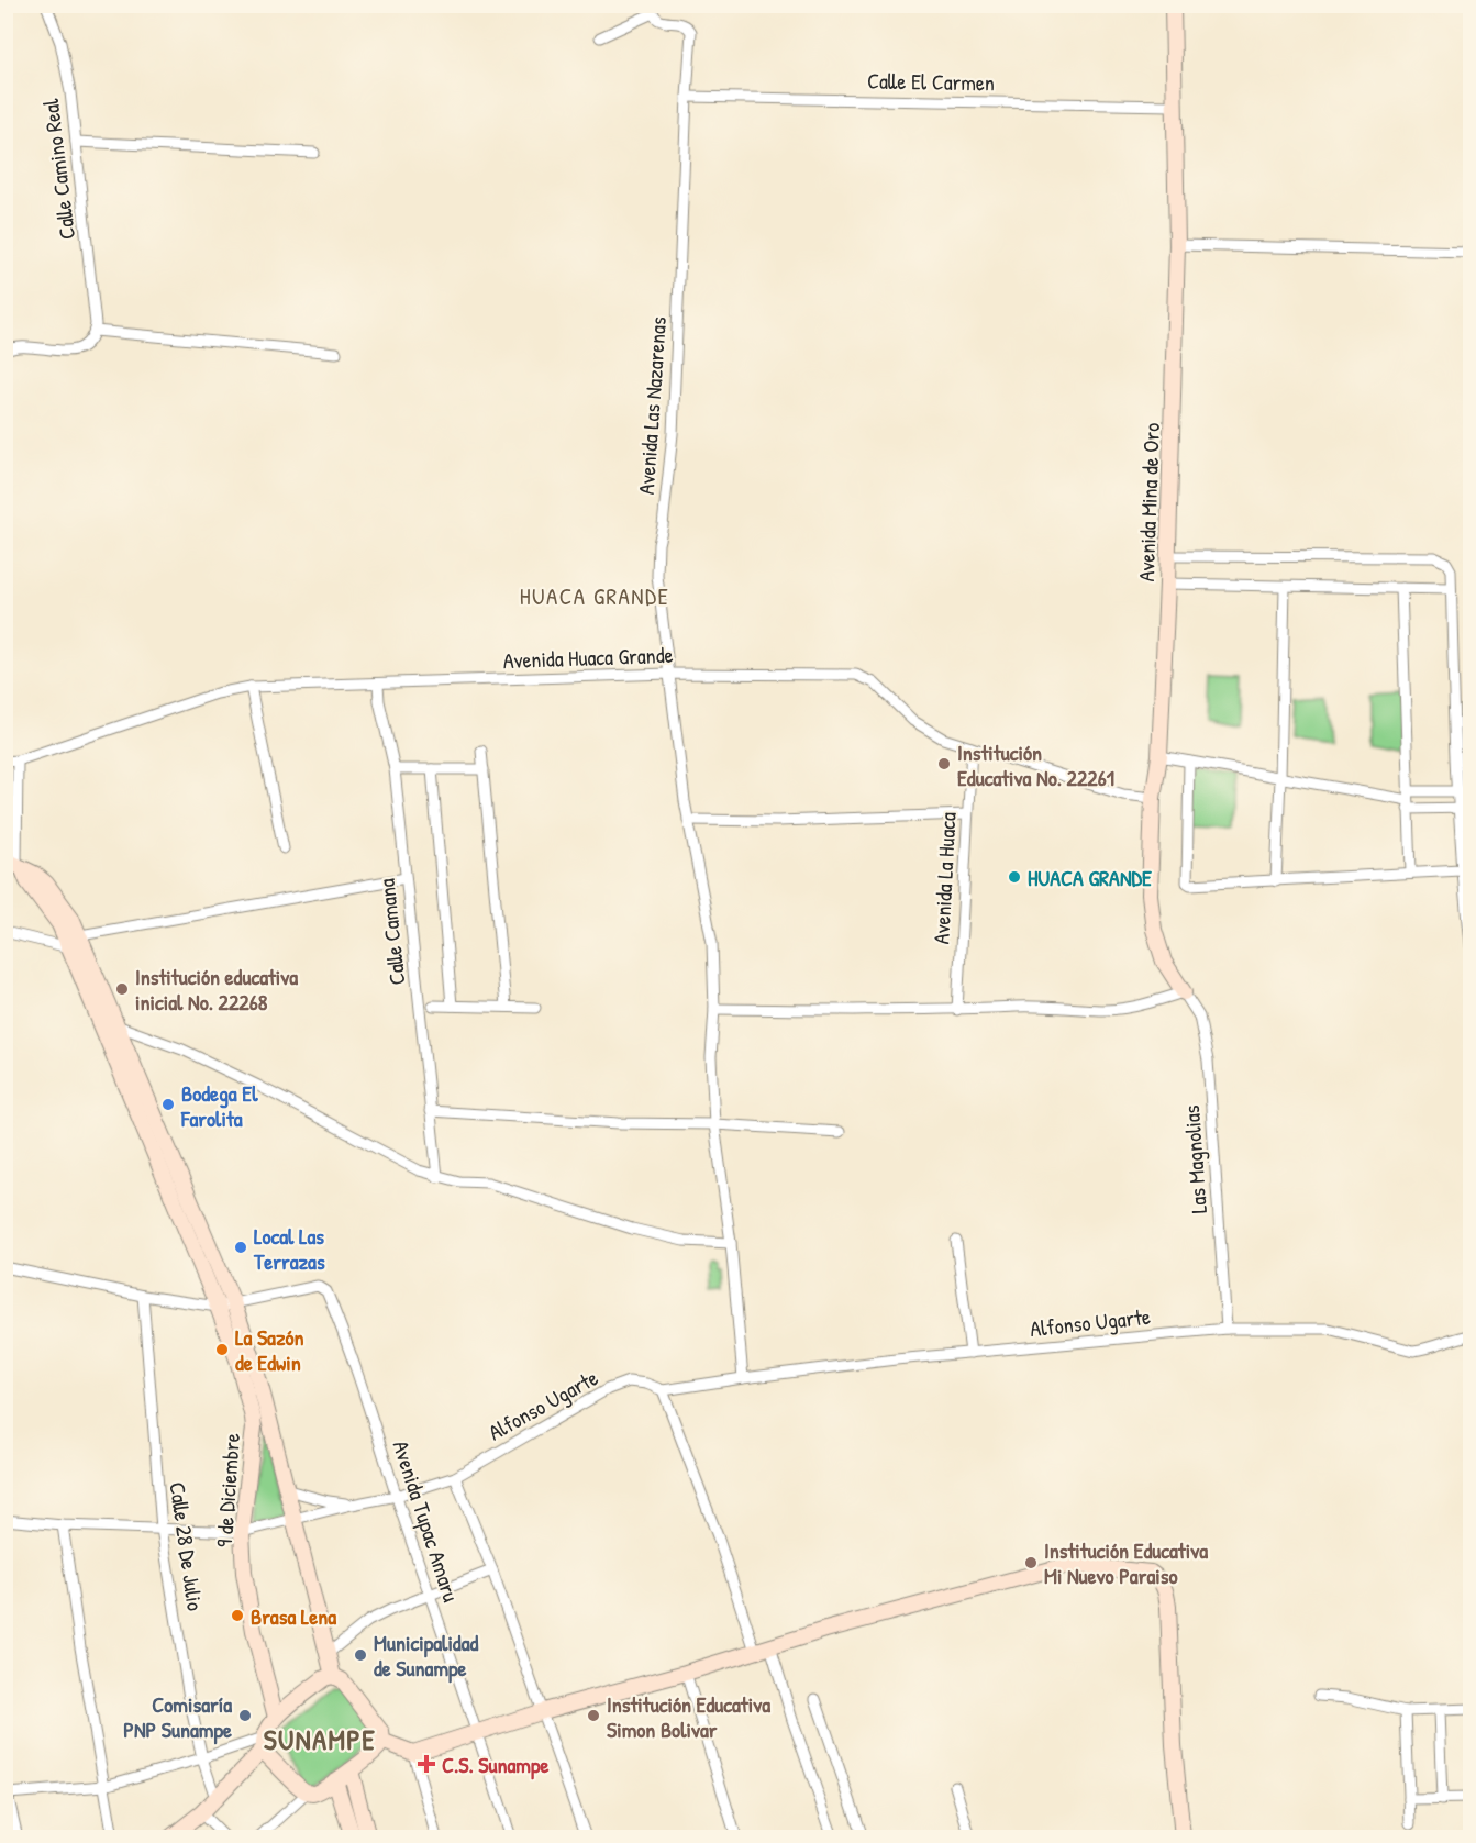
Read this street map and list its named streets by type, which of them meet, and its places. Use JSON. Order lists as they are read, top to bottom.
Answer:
{
  "streets": {
    "street": [
      "Calle El Carmen",
      "Calle Camino Real",
      "Avenida Las Nazarenas",
      "Avenida Mina de Oro",
      "Avenida Huaca Grande",
      "Avenida La Huaca",
      "Calle Camana",
      "Las Magnolias",
      "Alfonso Ugarte",
      "9 de Diciembre",
      "Avenida Tupac Amaru",
      "Calle 28 De Julio"
    ]
  },
  "crossings": [
    ["Calle El Carmen", "Avenida Las Nazarenas"],
    ["Calle El Carmen", "Avenida Mina de Oro"],
    ["Avenida Las Nazarenas", "Avenida Huaca Grande"],
    ["Avenida Las Nazarenas", "Alfonso Ugarte"],
    ["Avenida Mina de Oro", "Avenida Huaca Grande"],
    ["Avenida Mina de Oro", "Las Magnolias"],
    ["Avenida Huaca Grande", "Avenida La Huaca"],
    ["Avenida Huaca Grande", "Calle Camana"],
    ["Las Magnolias", "Alfonso Ugarte"],
    ["Alfonso Ugarte", "9 de Diciembre"],
    ["Alfonso Ugarte", "Avenida Tupac Amaru"],
    ["Alfonso Ugarte", "Calle 28 De Julio"],
    ["9 de Diciembre", "Avenida Tupac Amaru"]
  ],
  "districts": ["HUACA GRANDE", "SUNAMPE"],
  "places": {
    "other": [
      "Institución Educativa No. 22261",
      "HUACA GRANDE",
      "Institución educativa inicial No. 22268",
      "Bodega El Farolita",
      "Local Las Terrazas",
      "La Sazón de Edwin",
      "Institución Educativa Mi Nuevo Paraiso",
      "Brasa Lena",
      "Municipalidad de Sunampe",
      "Comisaría PNP Sunampe",
      "Institución Educativa Simon Bolivar"
    ],
    "health": ["C.S. Sunampe"]
  }
}
